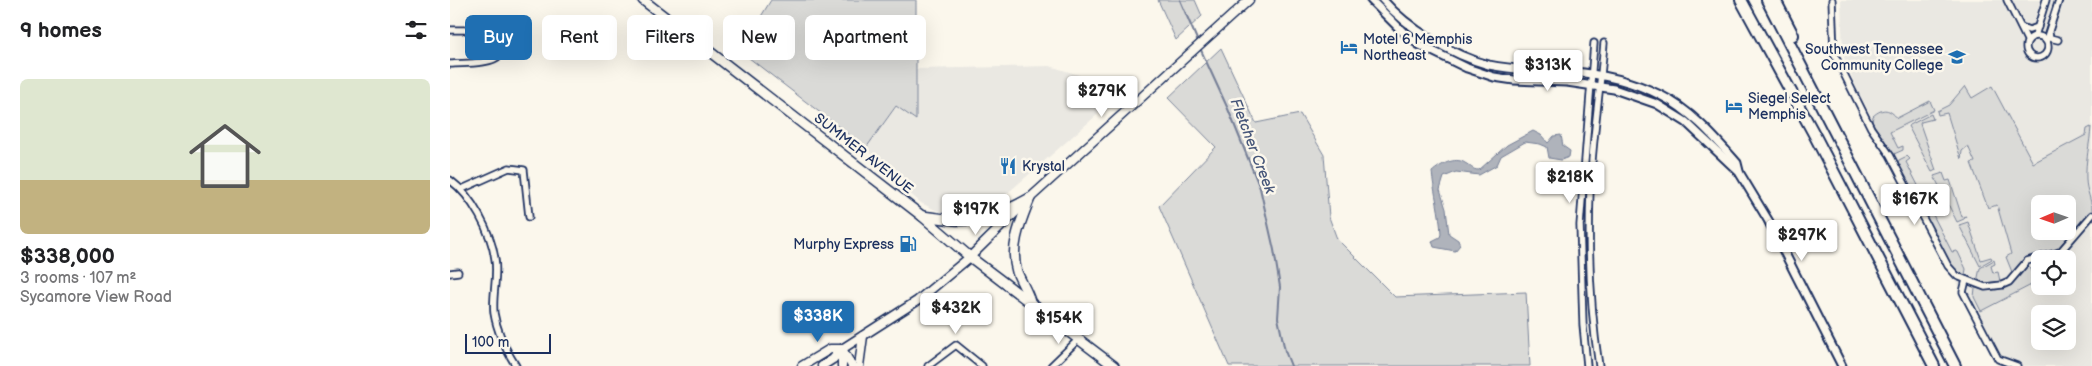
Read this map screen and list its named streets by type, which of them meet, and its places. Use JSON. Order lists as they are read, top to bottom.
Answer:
{
  "streets": {
    "main road": ["SUMMER AVENUE"]
  },
  "water": ["Fletcher Creek"],
  "places": {
    "hotel": ["Motel 6 Memphis Northeast", "Siegel Select Memphis"],
    "school or university": ["Southwest Tennessee Community College"],
    "restaurant": ["Krystal"],
    "fuel station": ["Murphy Express"]
  },
  "scale_bar": "100 m",
  "north": "left",
  "page": {
    "heading": "9 homes",
    "chip": [
      "Buy",
      "Rent",
      "Filters",
      "New",
      "Apartment"
    ],
    "price": [
      "$313K",
      "$279K",
      "$218K",
      "$167K",
      "$197K",
      "$297K",
      "$432K",
      "$338K",
      "$154K"
    ],
    "list": [
      {
        "name": "$338,000",
        "note": "3 rooms · 107 m² · Sycamore View Road"
      }
    ],
    "scale": "100 m"
  }
}
